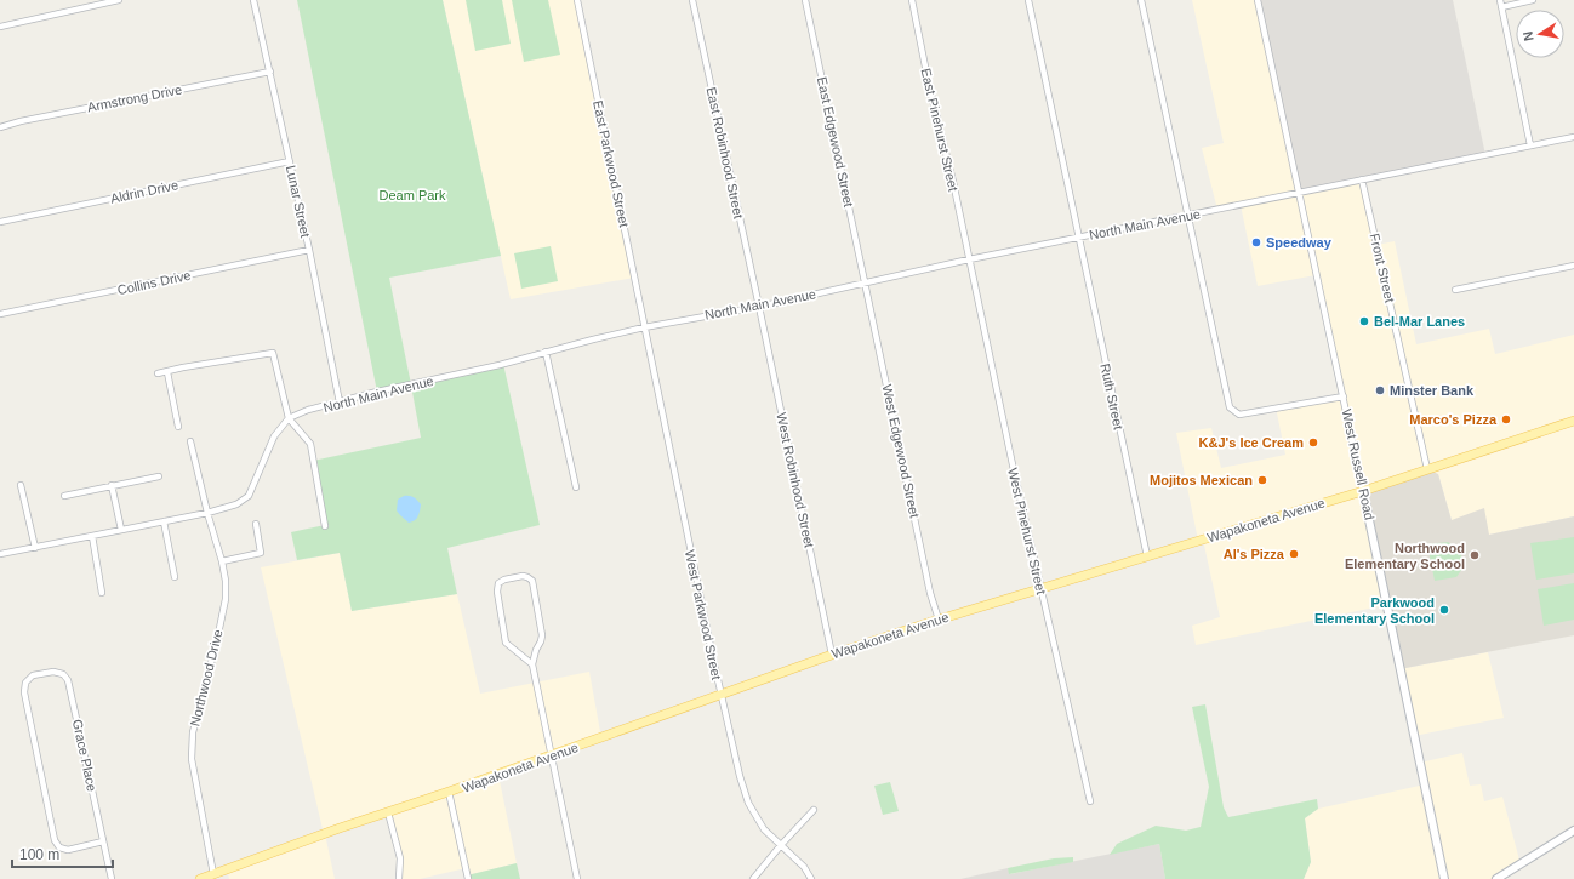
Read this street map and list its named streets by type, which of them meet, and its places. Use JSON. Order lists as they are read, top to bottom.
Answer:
{
  "streets": {
    "main road": ["West Russell Road", "Wapakoneta Avenue"],
    "street": [
      "Armstrong Drive",
      "East Pinehurst Street",
      "East Edgewood Street",
      "East Robinhood Street",
      "East Parkwood Street",
      "Aldrin Drive",
      "Lunar Street",
      "North Main Avenue",
      "Front Street",
      "Collins Drive",
      "Ruth Street",
      "West Edgewood Street",
      "West Robinhood Street",
      "West Pinehurst Street",
      "West Parkwood Street",
      "Northwood Drive",
      "Grace Place"
    ]
  },
  "crossings": [
    ["Armstrong Drive", "Lunar Street"],
    ["East Pinehurst Street", "North Main Avenue"],
    ["East Pinehurst Street", "West Pinehurst Street"],
    ["East Edgewood Street", "North Main Avenue"],
    ["East Edgewood Street", "West Edgewood Street"],
    ["East Robinhood Street", "North Main Avenue"],
    ["East Robinhood Street", "West Robinhood Street"],
    ["East Parkwood Street", "North Main Avenue"],
    ["East Parkwood Street", "West Parkwood Street"],
    ["Aldrin Drive", "Lunar Street"],
    ["Lunar Street", "North Main Avenue"],
    ["Lunar Street", "Collins Drive"],
    ["North Main Avenue", "Front Street"],
    ["North Main Avenue", "Ruth Street"],
    ["North Main Avenue", "West Edgewood Street"],
    ["North Main Avenue", "West Russell Road"],
    ["North Main Avenue", "West Robinhood Street"],
    ["North Main Avenue", "West Pinehurst Street"],
    ["North Main Avenue", "West Parkwood Street"],
    ["North Main Avenue", "Northwood Drive"],
    ["Front Street", "Wapakoneta Avenue"],
    ["Ruth Street", "Wapakoneta Avenue"],
    ["West Edgewood Street", "Wapakoneta Avenue"],
    ["West Russell Road", "Wapakoneta Avenue"],
    ["West Robinhood Street", "Wapakoneta Avenue"],
    ["Wapakoneta Avenue", "West Pinehurst Street"],
    ["Wapakoneta Avenue", "West Parkwood Street"],
    ["Wapakoneta Avenue", "Northwood Drive"]
  ],
  "parks": ["Deam Park"],
  "places": [
    "Speedway",
    "Bel-Mar Lanes",
    "Minster Bank",
    "Marco's Pizza",
    "K&J's Ice Cream",
    "Mojitos Mexican",
    "Al's Pizza",
    "Northwood Elementary School",
    "Parkwood Elementary School"
  ],
  "scale_bar": "100 m",
  "north": "left"
}
